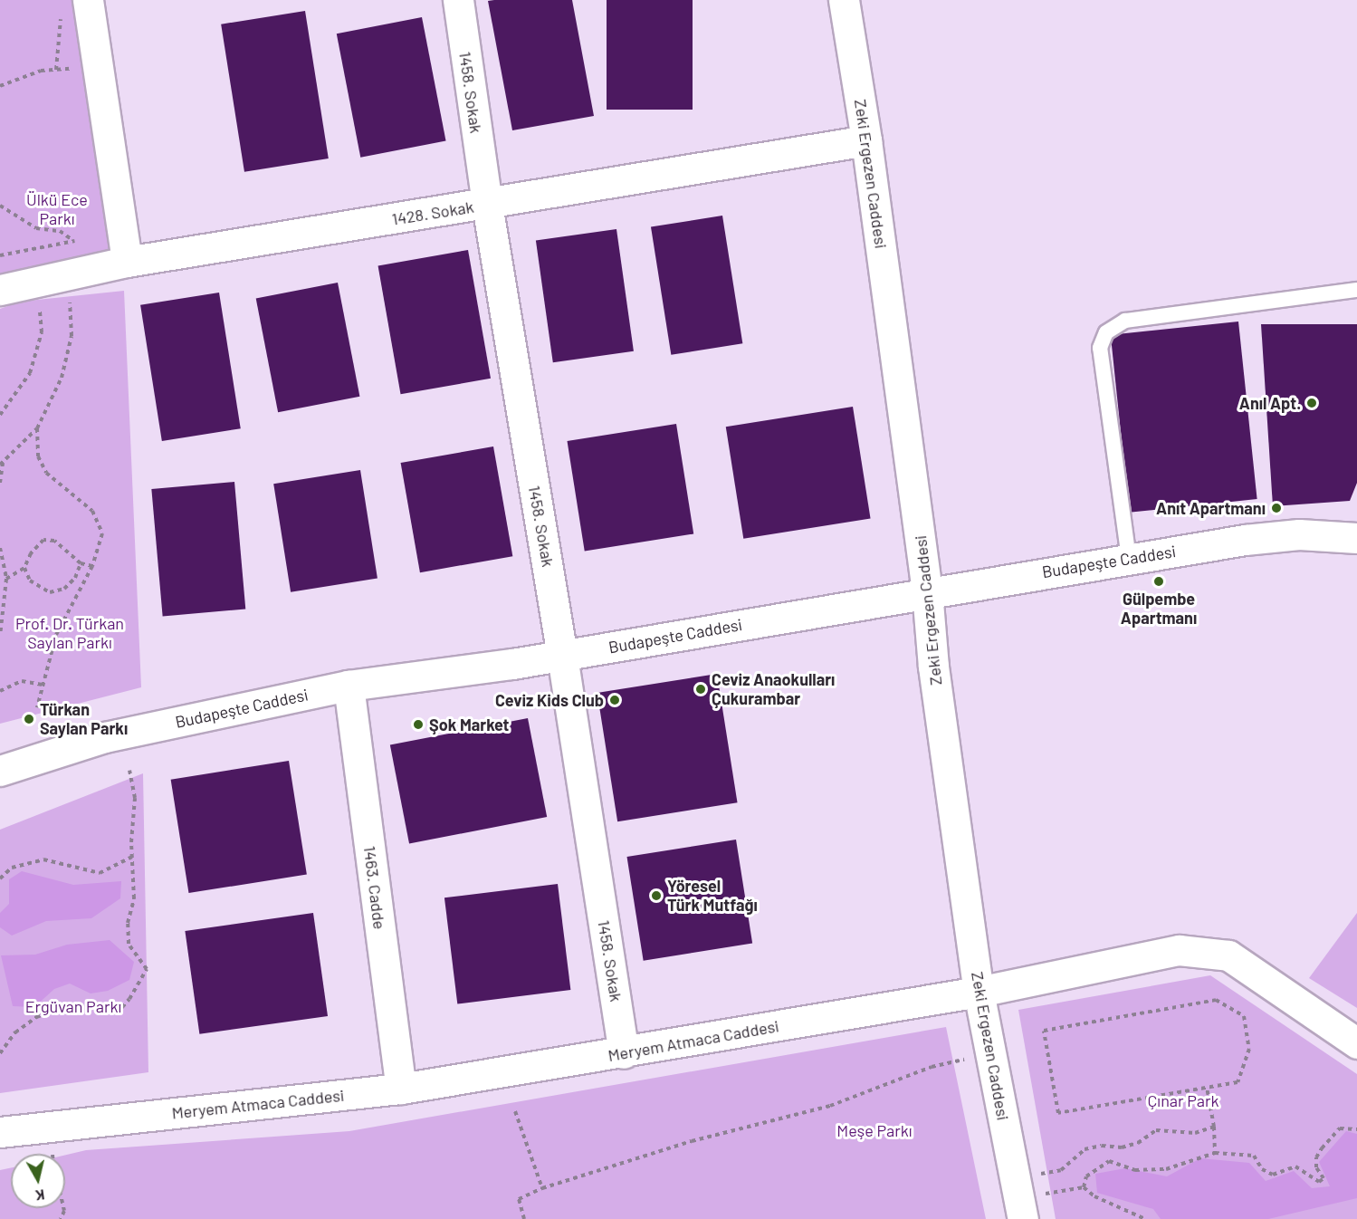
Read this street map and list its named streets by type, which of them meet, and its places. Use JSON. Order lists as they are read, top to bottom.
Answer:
{
  "streets": {
    "street": [
      "1458. Sokak",
      "Zeki Ergezen Caddesi",
      "1428. Sokak",
      "Budapeşte Caddesi",
      "1463. Cadde",
      "Meryem Atmaca Caddesi"
    ]
  },
  "crossings": [
    ["1458. Sokak", "1428. Sokak"],
    ["1458. Sokak", "Budapeşte Caddesi"],
    ["1458. Sokak", "Meryem Atmaca Caddesi"],
    ["Zeki Ergezen Caddesi", "1428. Sokak"],
    ["Zeki Ergezen Caddesi", "Budapeşte Caddesi"],
    ["Zeki Ergezen Caddesi", "Meryem Atmaca Caddesi"],
    ["Budapeşte Caddesi", "1463. Cadde"],
    ["1463. Cadde", "Meryem Atmaca Caddesi"]
  ],
  "parks": [
    "Ülkü Ece Parkı",
    "Prof. Dr. Türkan Saylan Parkı",
    "Ergüvan Parkı",
    "Çınar Park",
    "Meşe Parkı"
  ],
  "places": [
    "Anıl Apt.",
    "Anıt Apartmanı",
    "Gülpembe Apartmanı",
    "Ceviz Anaokulları Çukurambar",
    "Ceviz Kids Club",
    "Türkan Saylan Parkı",
    "Şok Market",
    "Yöresel Türk Mutfağı"
  ],
  "north": "bottom"
}
